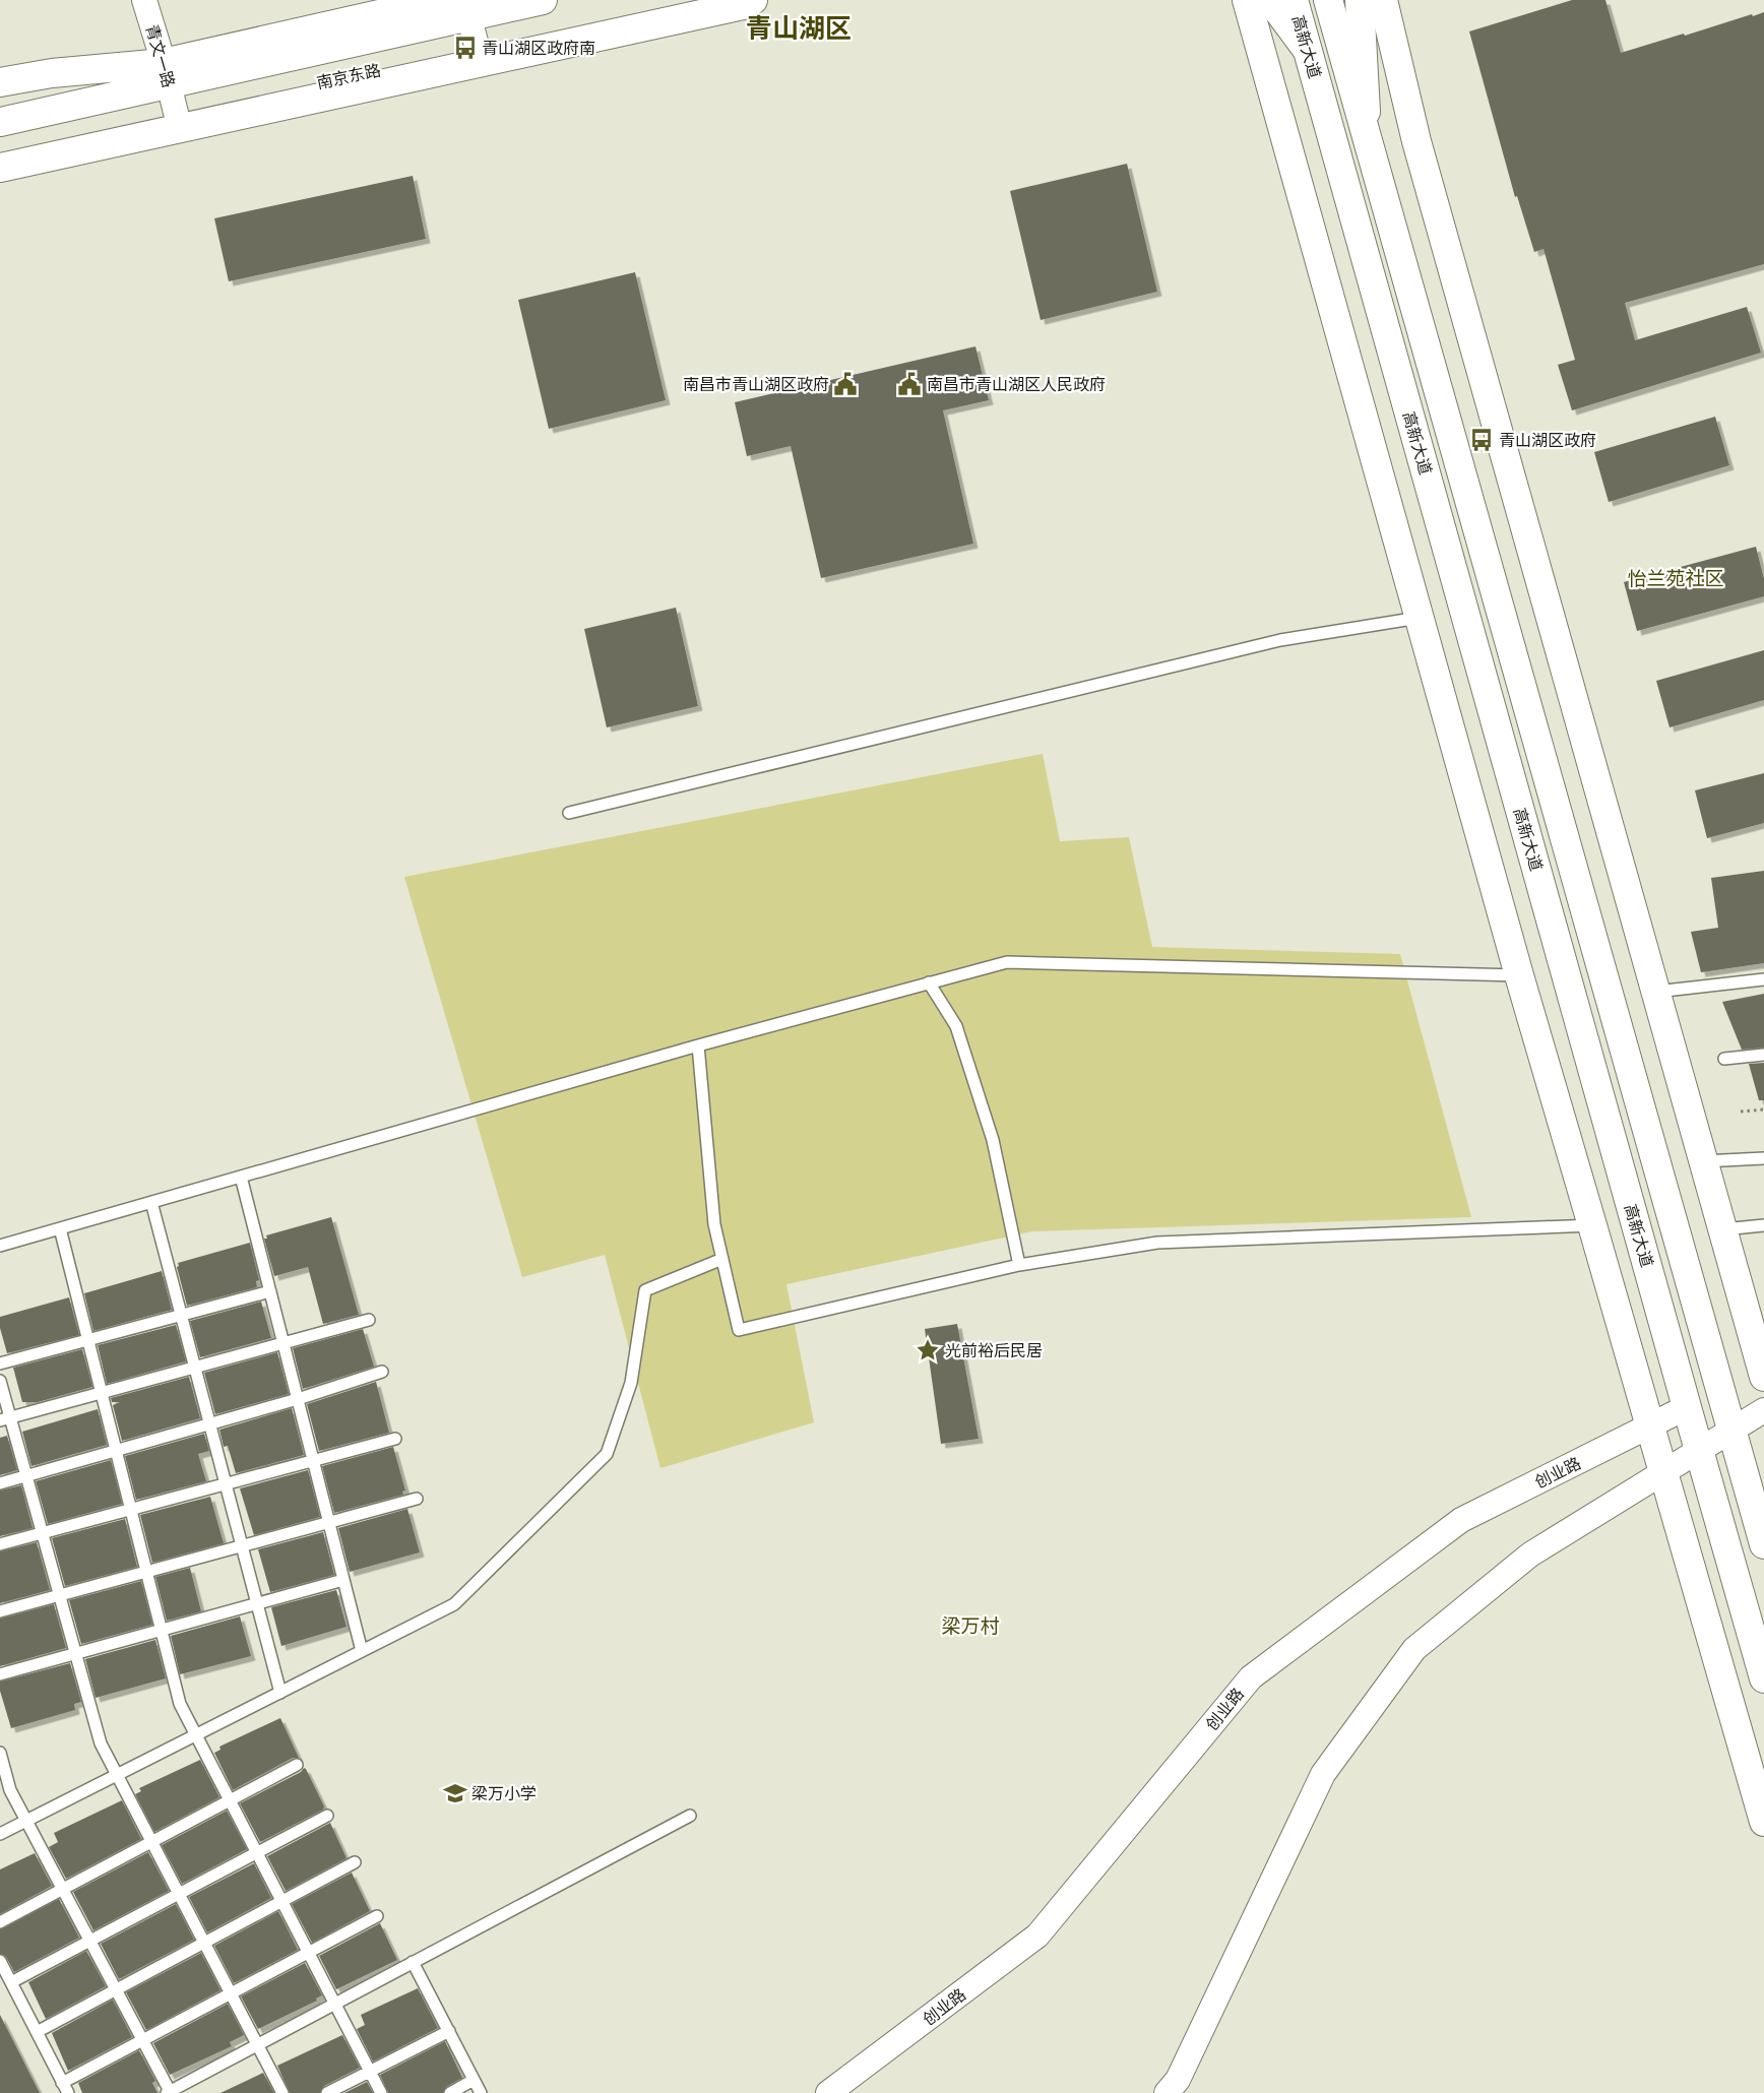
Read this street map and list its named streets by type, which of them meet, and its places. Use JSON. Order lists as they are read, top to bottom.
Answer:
{
  "streets": {
    "main road": ["高新大道", "南京东路"],
    "street": ["青文一路", "创业路"]
  },
  "crossings": [
    ["高新大道", "创业路"],
    ["青文一路", "南京东路"]
  ],
  "districts": ["青山湖区", "怡兰苑社区", "梁万村"],
  "places": {
    "bus stop": ["青山湖区政府南", "青山湖区政府"],
    "public building": ["南昌市青山湖区政府", "南昌市青山湖区人民政府"],
    "place": ["光前裕后民居"],
    "school or university": ["梁万小学"]
  }
}
